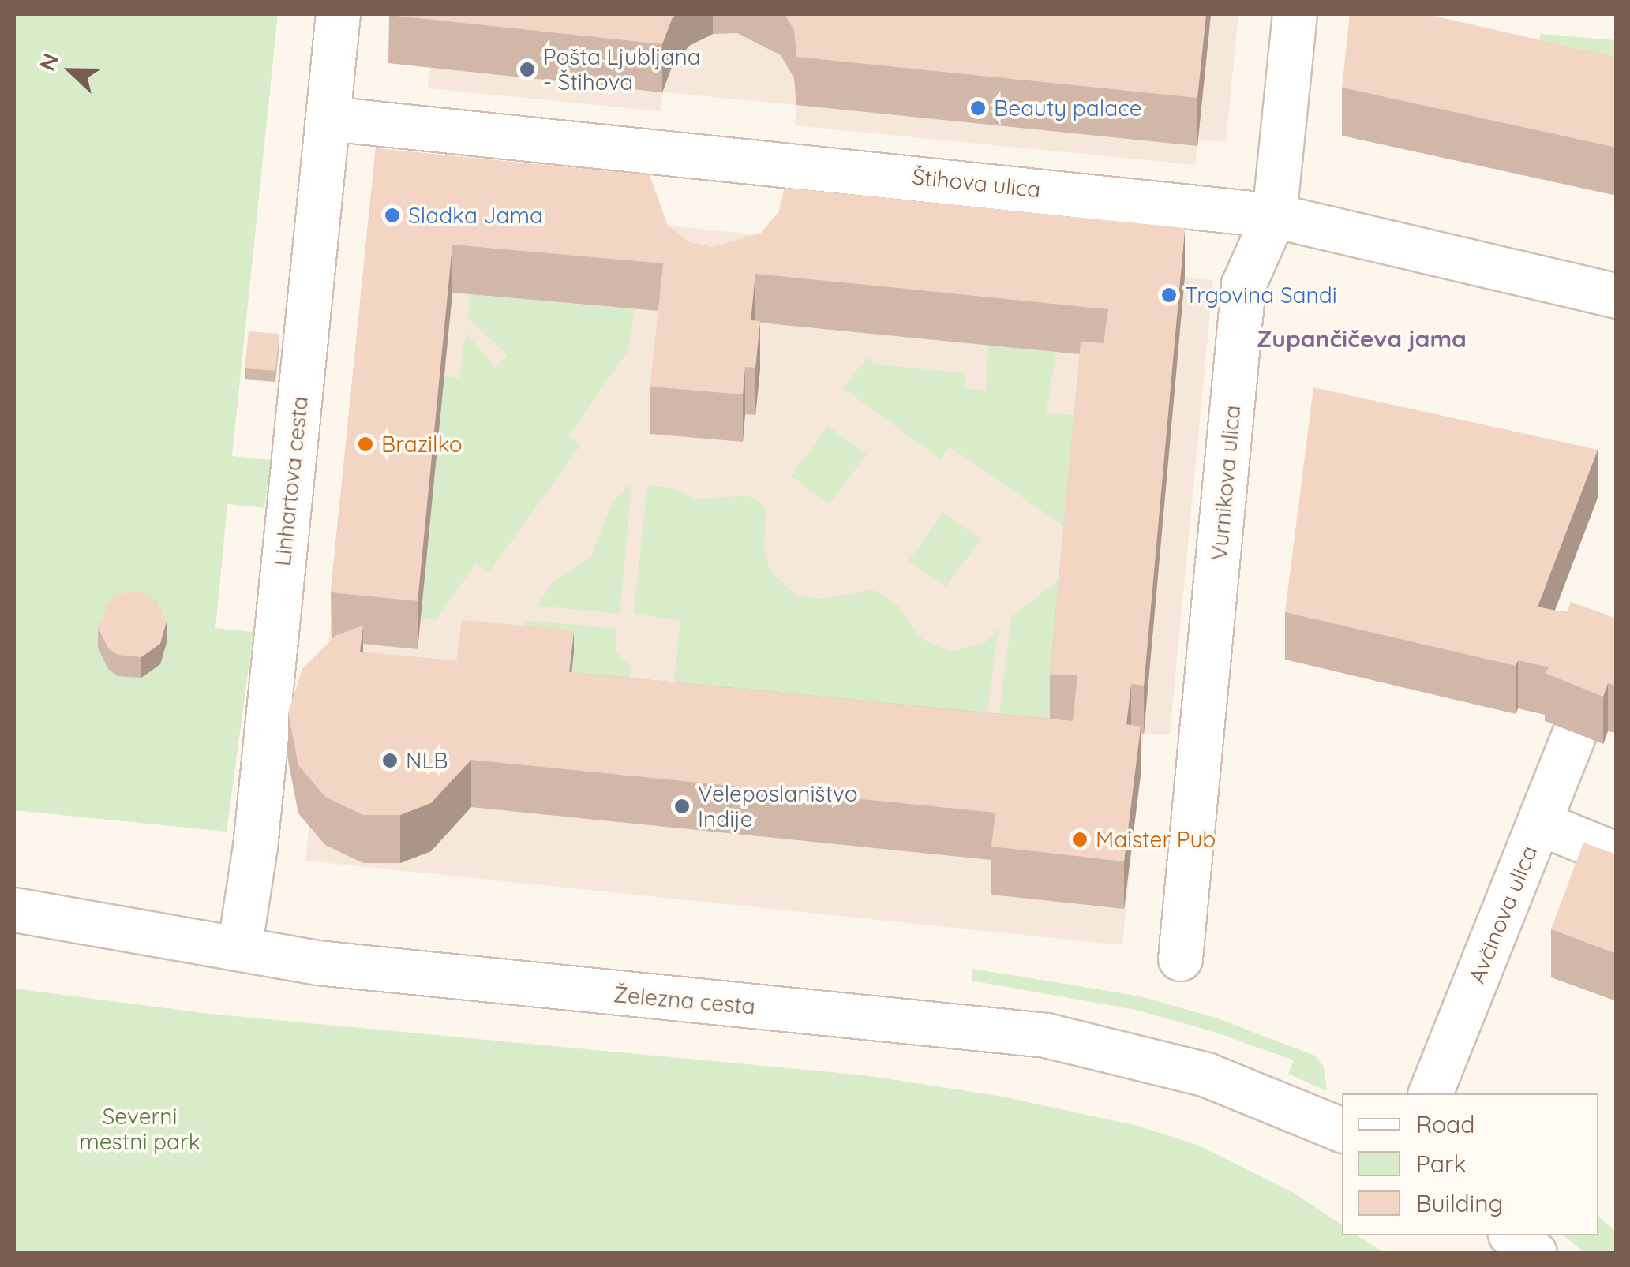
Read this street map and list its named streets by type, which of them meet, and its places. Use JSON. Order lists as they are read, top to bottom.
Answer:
{
  "streets": {
    "street": [
      "Štihova ulica",
      "Linhartova cesta",
      "Vurnikova ulica",
      "Avčinova ulica",
      "Železna cesta"
    ]
  },
  "crossings": [
    ["Štihova ulica", "Linhartova cesta"],
    ["Štihova ulica", "Vurnikova ulica"],
    ["Linhartova cesta", "Železna cesta"]
  ],
  "districts": ["Zupančičeva jama"],
  "parks": ["Severni mestni park"],
  "places": [
    "Pošta Ljubljana - Štihova",
    "Beauty palace",
    "Sladka Jama",
    "Trgovina Sandi",
    "Brazilko",
    "NLB",
    "Veleposlaništvo Indije",
    "Maister Pub"
  ],
  "legend": ["Road", "Park", "Building"],
  "north": "left"
}
